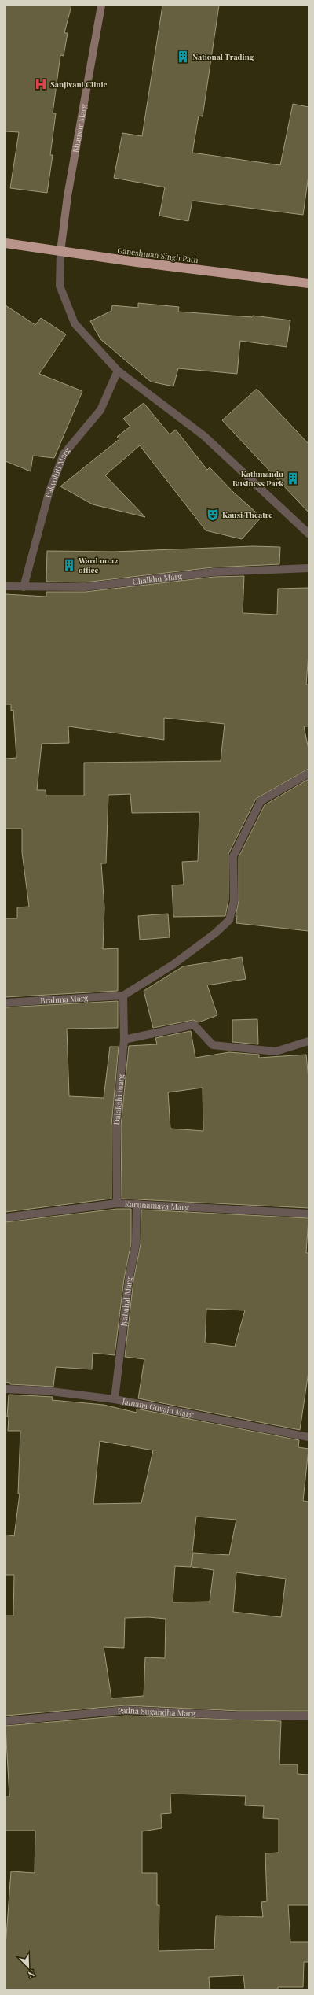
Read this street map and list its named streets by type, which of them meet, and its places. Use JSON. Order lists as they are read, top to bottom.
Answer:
{
  "streets": {
    "highway": ["Ganeshman Singh Path"],
    "main road": ["Bhansar Marg"],
    "street": [
      "Pakyohiti Marg",
      "Chalkhu Marg",
      "Brahma Marg",
      "Dalakshi marg",
      "Karunamaya Marg",
      "Jyabahal Marg",
      "Jamana Guvaju Marg",
      "Padna Sugandha Marg"
    ]
  },
  "crossings": [
    ["Bhansar Marg", "Ganeshman Singh Path"],
    ["Pakyohiti Marg", "Chalkhu Marg"],
    ["Brahma Marg", "Dalakshi marg"],
    ["Dalakshi marg", "Karunamaya Marg"],
    ["Karunamaya Marg", "Jyabahal Marg"],
    ["Jyabahal Marg", "Jamana Guvaju Marg"]
  ],
  "places": {
    "building": ["National Trading", "Kathmandu Business Park", "Ward no.12 office"],
    "hospital": ["Sanjivani Clinic"],
    "theatre": ["Kausi Theatre"]
  },
  "north": "bottom right"
}
